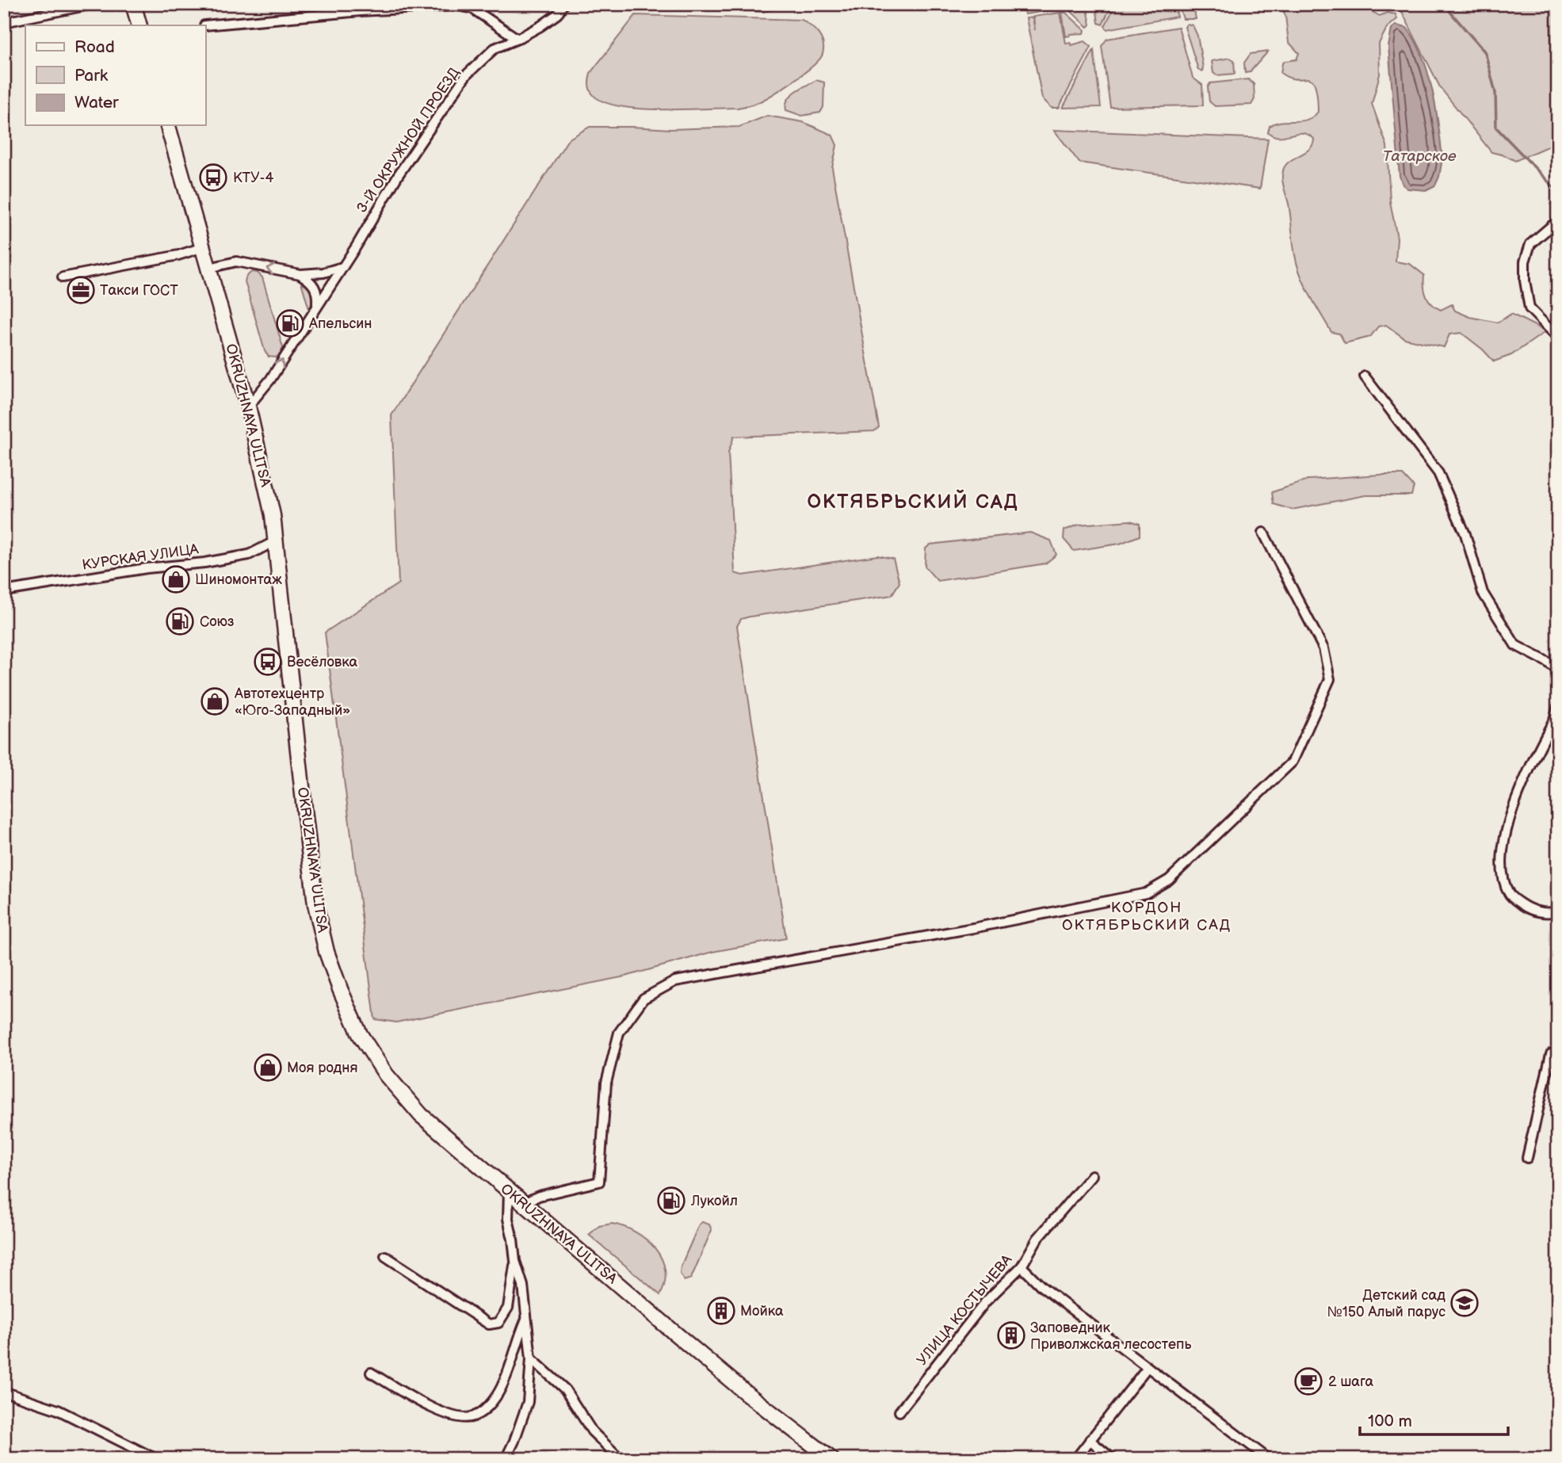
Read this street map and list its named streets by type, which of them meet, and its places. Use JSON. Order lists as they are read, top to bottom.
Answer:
{
  "streets": {
    "main road": ["OKRUZHNAYA ULITSA"],
    "street": ["3-Й ОКРУЖНОЙ ПРОЕЗД", "КУРСКАЯ УЛИЦА", "УЛИЦА КОСТЫЧЕВА"]
  },
  "crossings": [
    ["3-Й ОКРУЖНОЙ ПРОЕЗД", "OKRUZHNAYA ULITSA"],
    ["OKRUZHNAYA ULITSA", "КУРСКАЯ УЛИЦА"]
  ],
  "districts": ["ОКТЯБРЬСКИЙ САД", "КОРДОН ОКТЯБРЬСКИЙ САД"],
  "water": ["Татарское"],
  "places": {
    "bus stop": ["КТУ-4", "Весёловка"],
    "office": ["Такси ГОСТ"],
    "fuel station": ["Апельсин", "Союз", "Лукойл"],
    "shop": ["Шиномонтаж", "Автотехцентр «Юго-Западный»", "Моя родня"],
    "school or university": ["Детский сад №150 Алый парус"],
    "building": ["Мойка", "Заповедник Приволжская лесостепь"],
    "cafe": ["2 шага"]
  },
  "legend": ["Road", "Park", "Water"],
  "scale_bar": "100 m"
}
